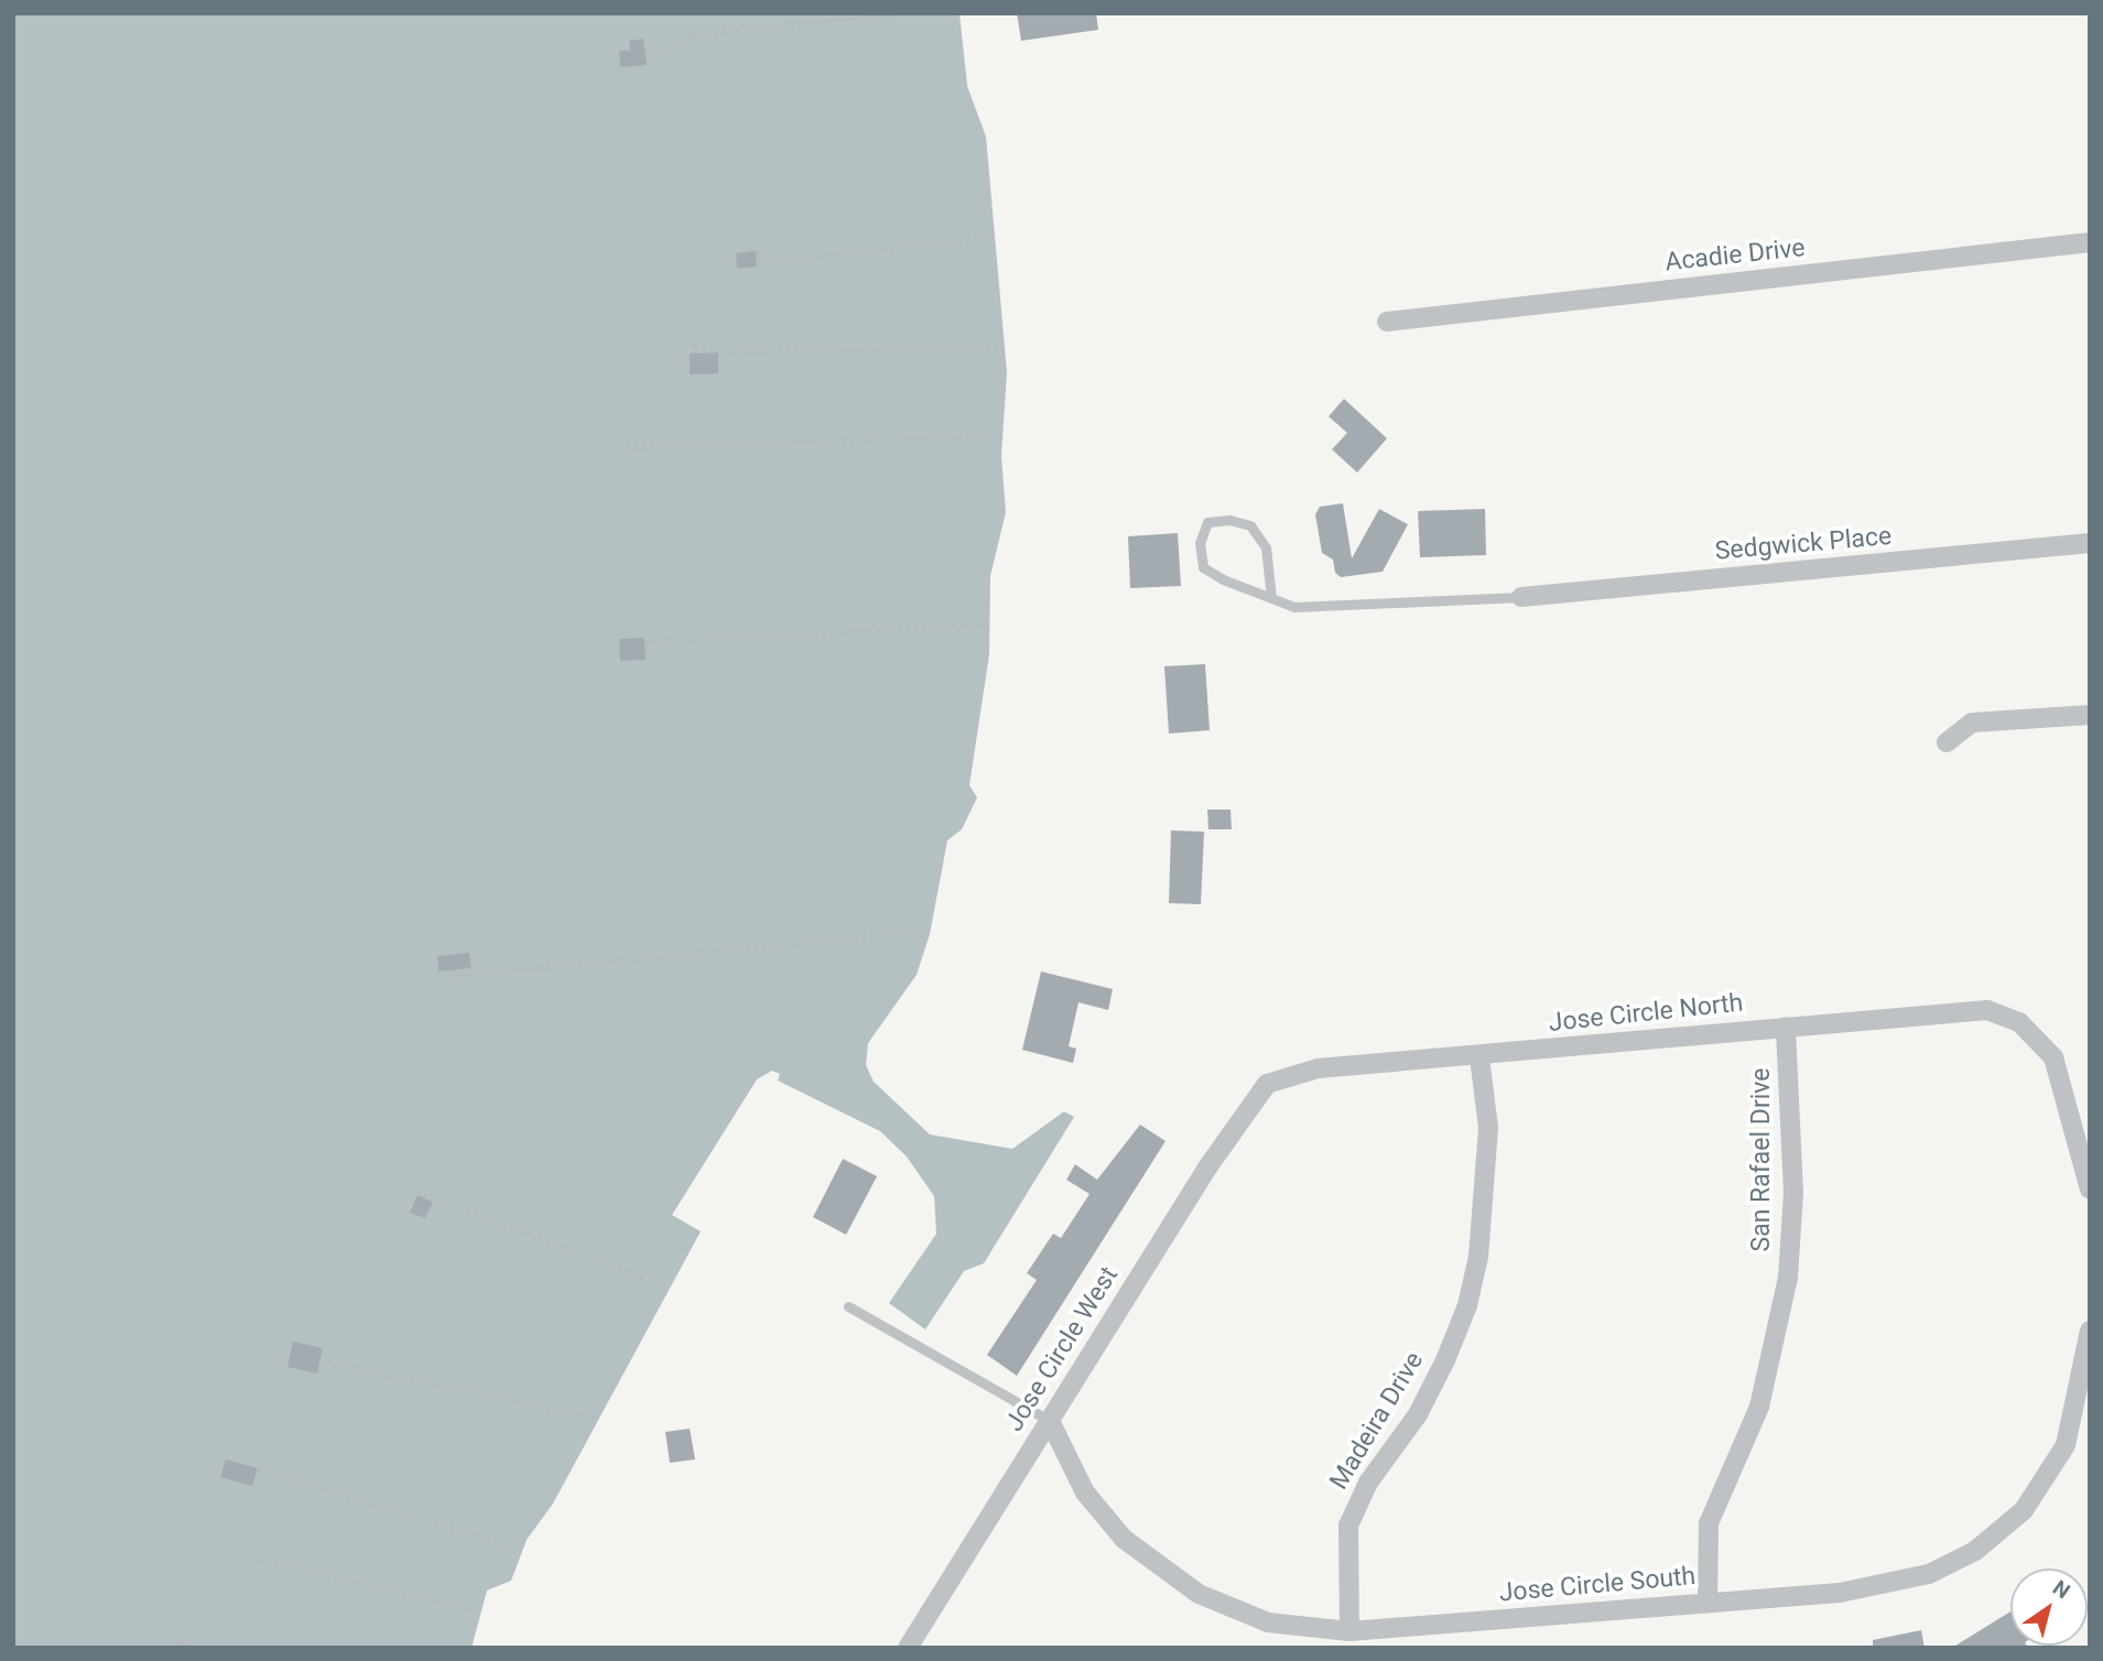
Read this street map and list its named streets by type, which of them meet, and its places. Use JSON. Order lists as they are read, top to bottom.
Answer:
{
  "streets": {
    "street": [
      "Acadie Drive",
      "Sedgwick Place",
      "Jose Circle North",
      "San Rafael Drive",
      "Jose Circle West",
      "Madeira Drive",
      "Jose Circle South"
    ]
  },
  "crossings": [
    ["Jose Circle North", "San Rafael Drive"],
    ["Jose Circle North", "Jose Circle West"],
    ["Jose Circle North", "Madeira Drive"],
    ["San Rafael Drive", "Jose Circle South"],
    ["Jose Circle West", "Jose Circle South"],
    ["Madeira Drive", "Jose Circle South"]
  ],
  "north": "top right"
}
